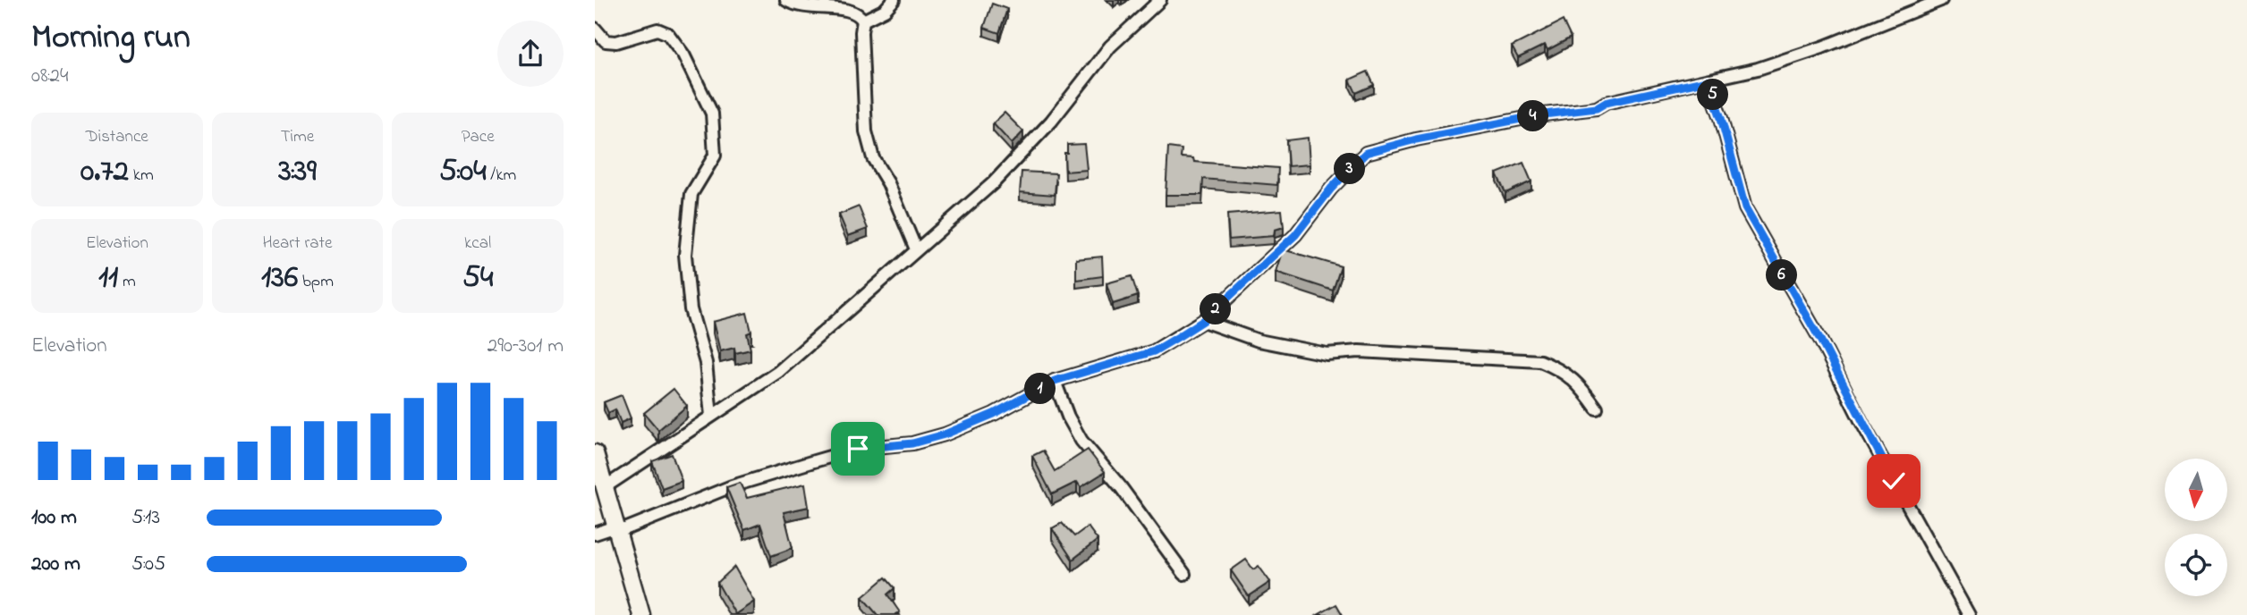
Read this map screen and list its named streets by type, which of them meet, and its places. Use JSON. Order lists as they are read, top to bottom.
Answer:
{
  "north": "bottom",
  "page": {
    "heading": ["Morning run", "08:24"],
    "pins": [
      "5",
      "4",
      "3",
      "6",
      "2",
      "1"
    ],
    "stats": [
      ["Distance", "0.72 km"],
      ["Time", "3:39"],
      ["Pace", "5:04 /km"],
      ["Elevation", "11 m"],
      ["Heart rate", "136 bpm"],
      ["kcal", "54"]
    ],
    "chart": ["Elevation", "290–301 m"],
    "list": [
      {
        "name": "100 m",
        "note": "5:13"
      },
      {
        "name": "200 m",
        "note": "5:05"
      }
    ]
  }
}
